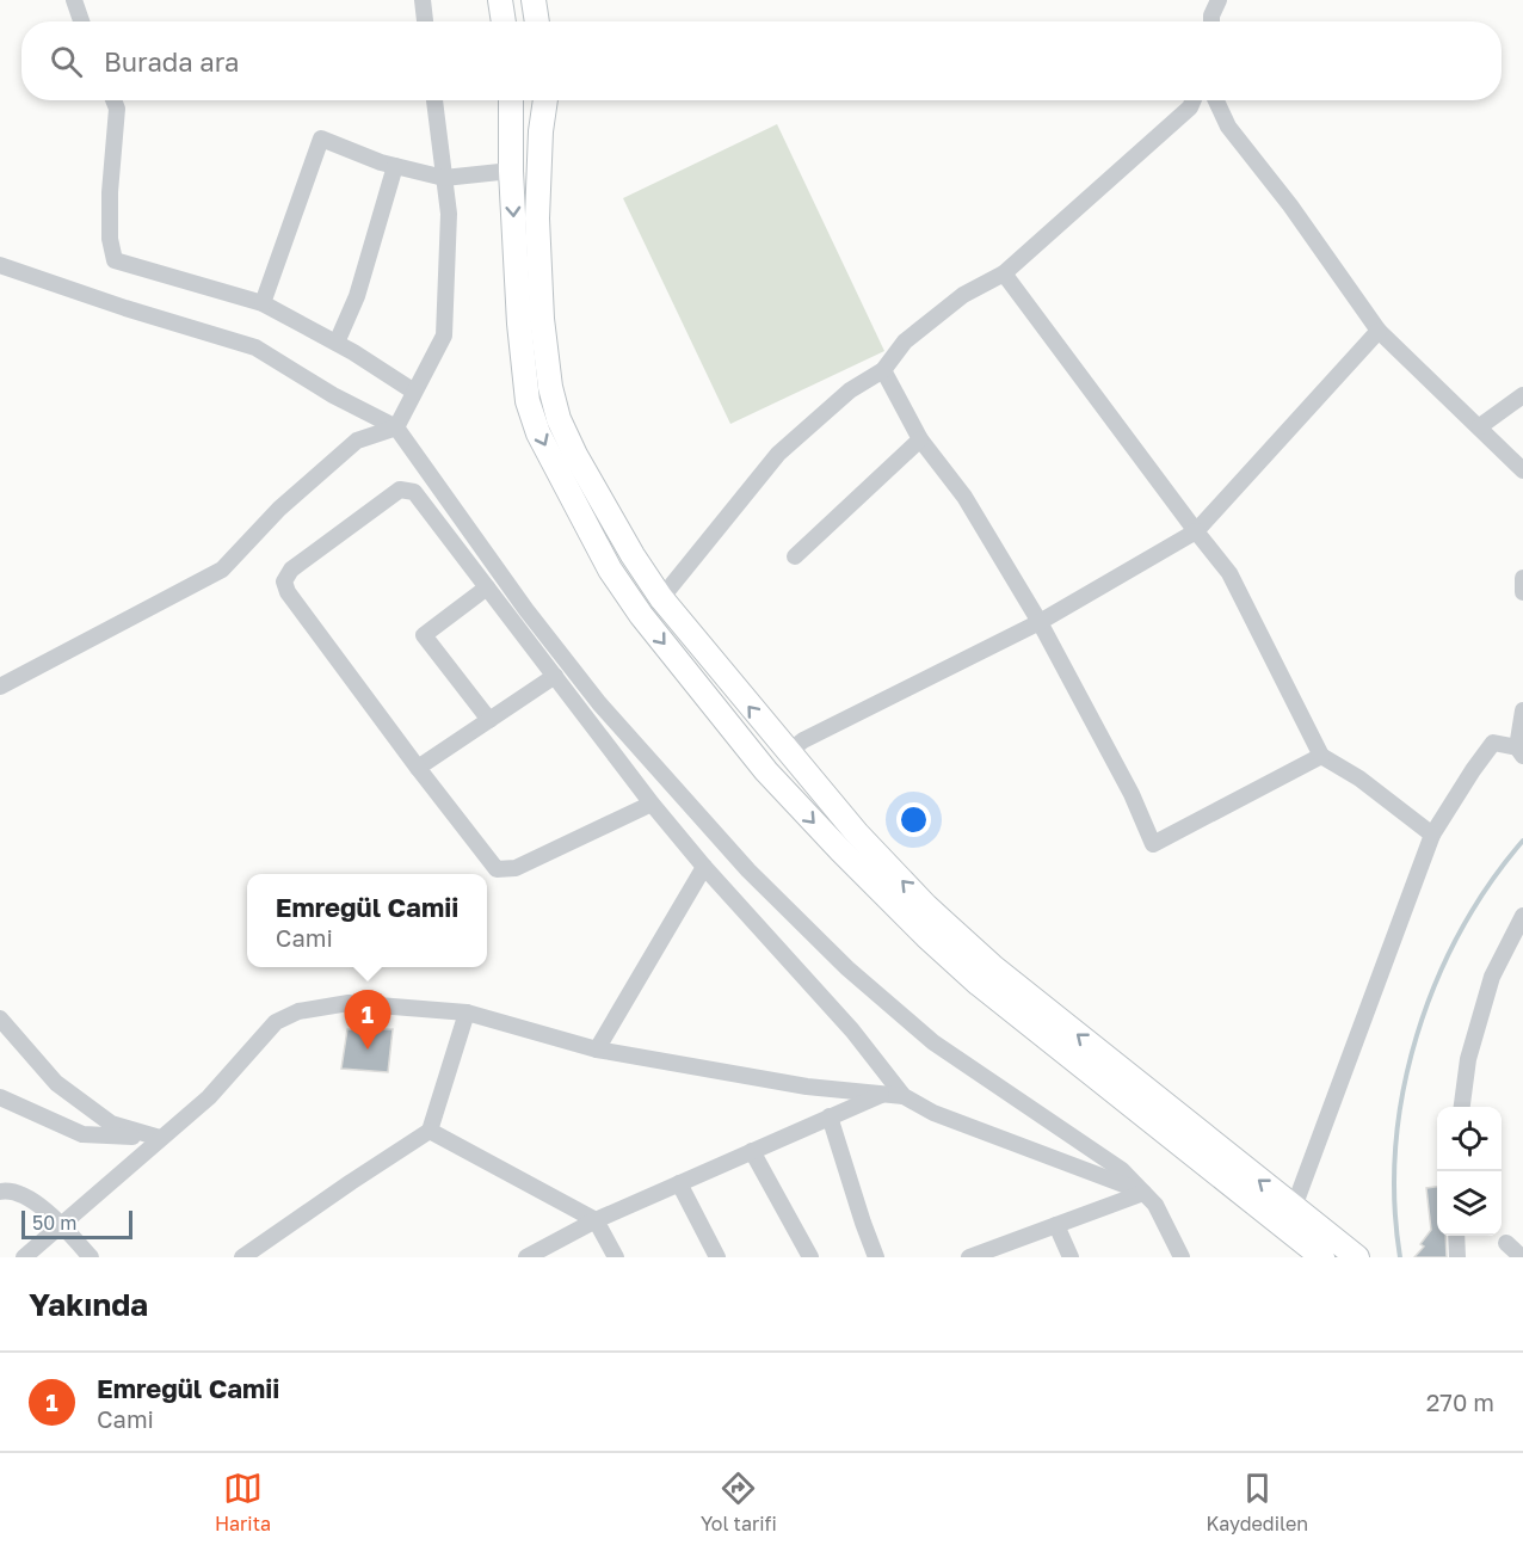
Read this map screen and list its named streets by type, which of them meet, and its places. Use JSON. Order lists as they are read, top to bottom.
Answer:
{
  "scale_bar": "50 m",
  "page": {
    "search": "Burada ara",
    "popup": ["Emregül Camii", "Cami"],
    "pins": "1",
    "scale": "50 m",
    "heading": "Yakında",
    "list": [
      {
        "mark": "1",
        "name": "Emregül Camii",
        "note": "Cami",
        "value": "270 m"
      }
    ],
    "nav": ["Harita", "Yol tarifi", "Kaydedilen"]
  }
}
